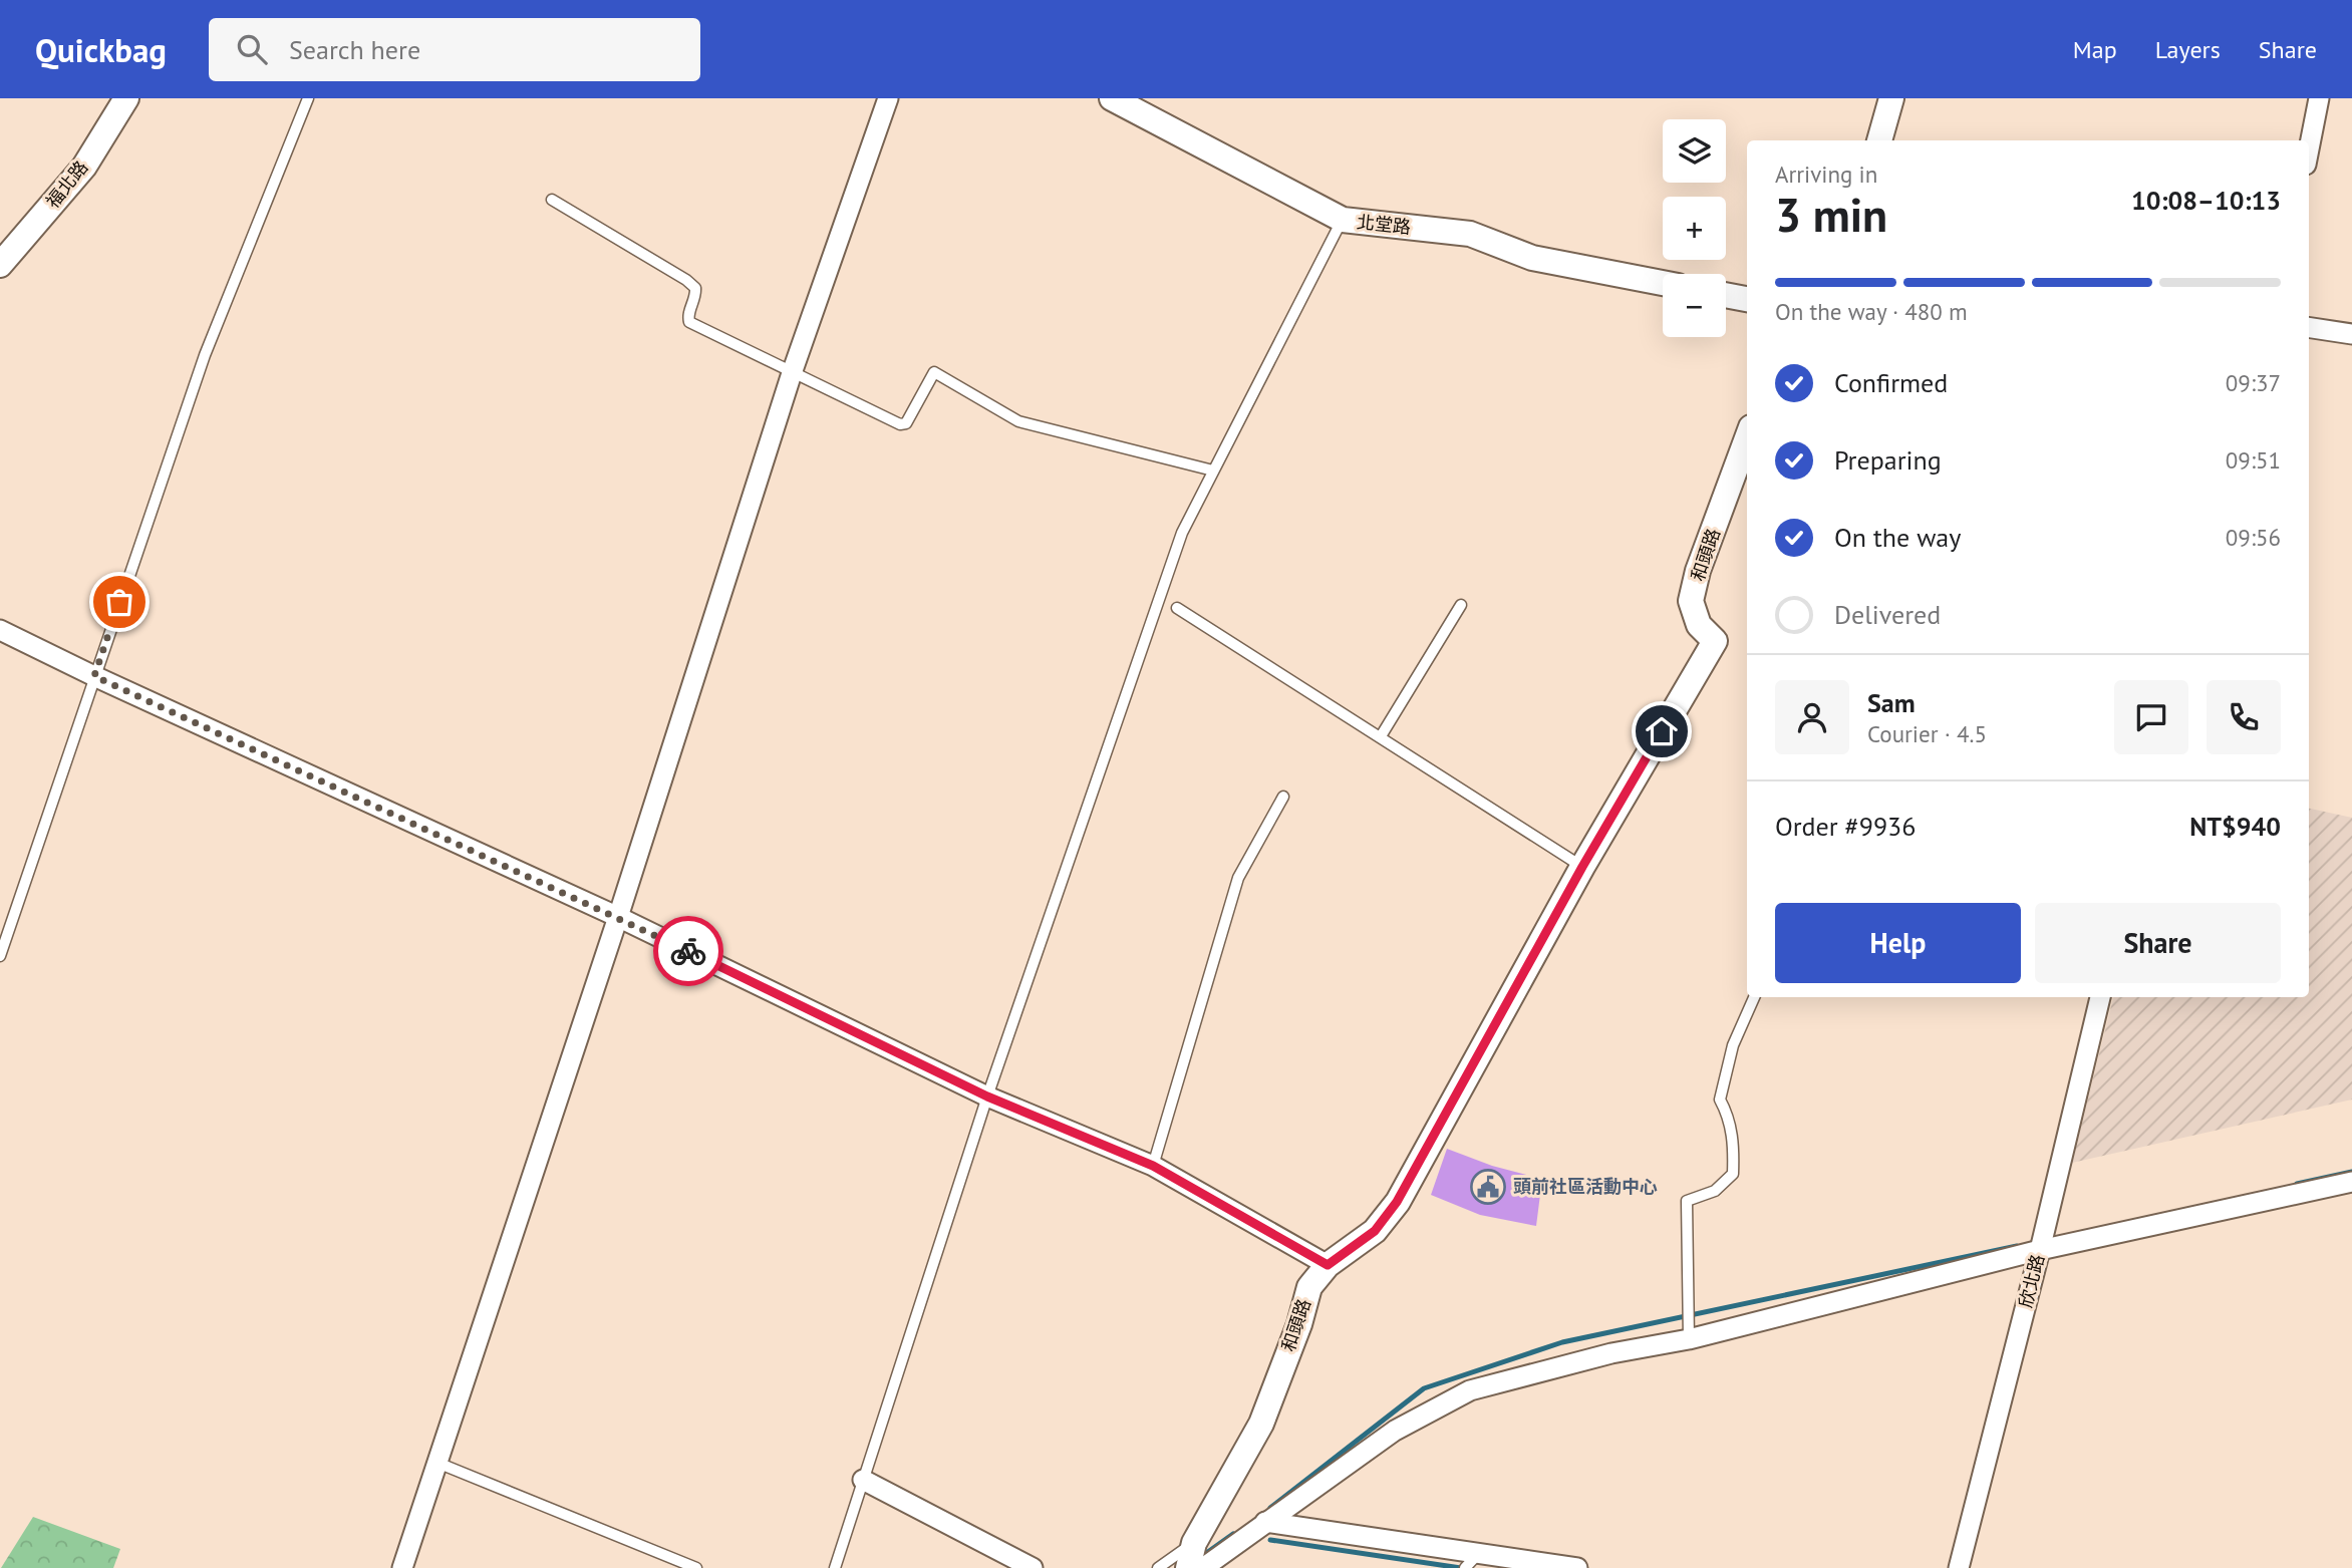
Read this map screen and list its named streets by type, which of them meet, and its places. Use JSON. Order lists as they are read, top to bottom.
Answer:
{
  "streets": {
    "street": [
      "福北路",
      "北堂路",
      "和頭路",
      "欣北路"
    ]
  },
  "places": {
    "public building": ["頭前社區活動中心"]
  },
  "page": {
    "header": "Quickbag",
    "search": "Search here",
    "nav": ["Map", "Layers", "Share"],
    "map_buttons": ["+", "−"],
    "heading": ["3 min", "Arriving in", "10:08–10:13"],
    "panel": [
      "Sam",
      "Courier · 4.5",
      "Order #9936",
      "NT$940"
    ],
    "bar": "On the way · 480 m",
    "list": [
      ["Confirmed", "09:37"],
      ["Preparing", "09:51"],
      ["On the way", "09:56"],
      "Delivered"
    ],
    "buttons": ["Help", "Share"]
  }
}
